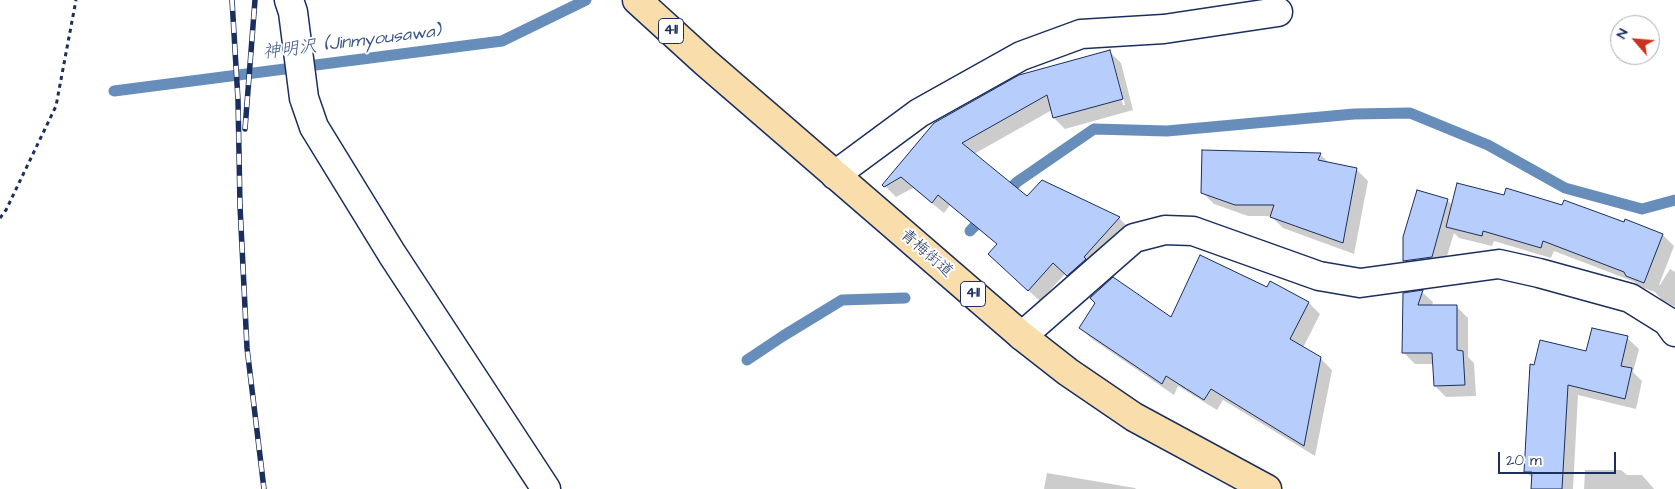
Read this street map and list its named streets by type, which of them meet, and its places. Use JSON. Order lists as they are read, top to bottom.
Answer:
{
  "streets": {
    "highway": ["411", "青梅街道"]
  },
  "water": ["神明沢 (Jinmyousawa)"],
  "scale_bar": "20 m",
  "north": "top left"
}
